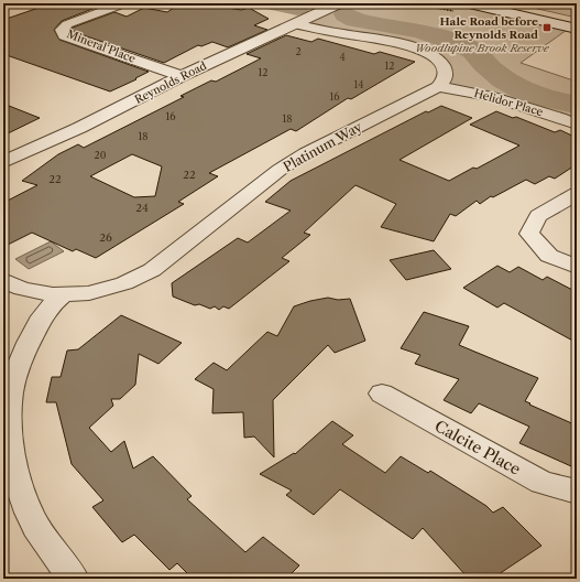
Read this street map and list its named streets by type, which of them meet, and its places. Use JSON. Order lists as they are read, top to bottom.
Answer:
{
  "streets": {
    "street": [
      "Mineral Place",
      "Reynolds Road",
      "Helidor Place",
      "Platinum Way",
      "Calcite Place"
    ]
  },
  "crossings": [
    ["Mineral Place", "Reynolds Road"],
    ["Helidor Place", "Platinum Way"]
  ],
  "parks": ["Woodlupine Brook Reserve"],
  "places": {
    "transit": ["Hale Road before Reynolds Road"]
  },
  "house_numbers": [
    "2",
    "4",
    "12",
    "12",
    "14",
    "16",
    "16",
    "18",
    "18",
    "20",
    "22",
    "22",
    "24",
    "26"
  ]
}
